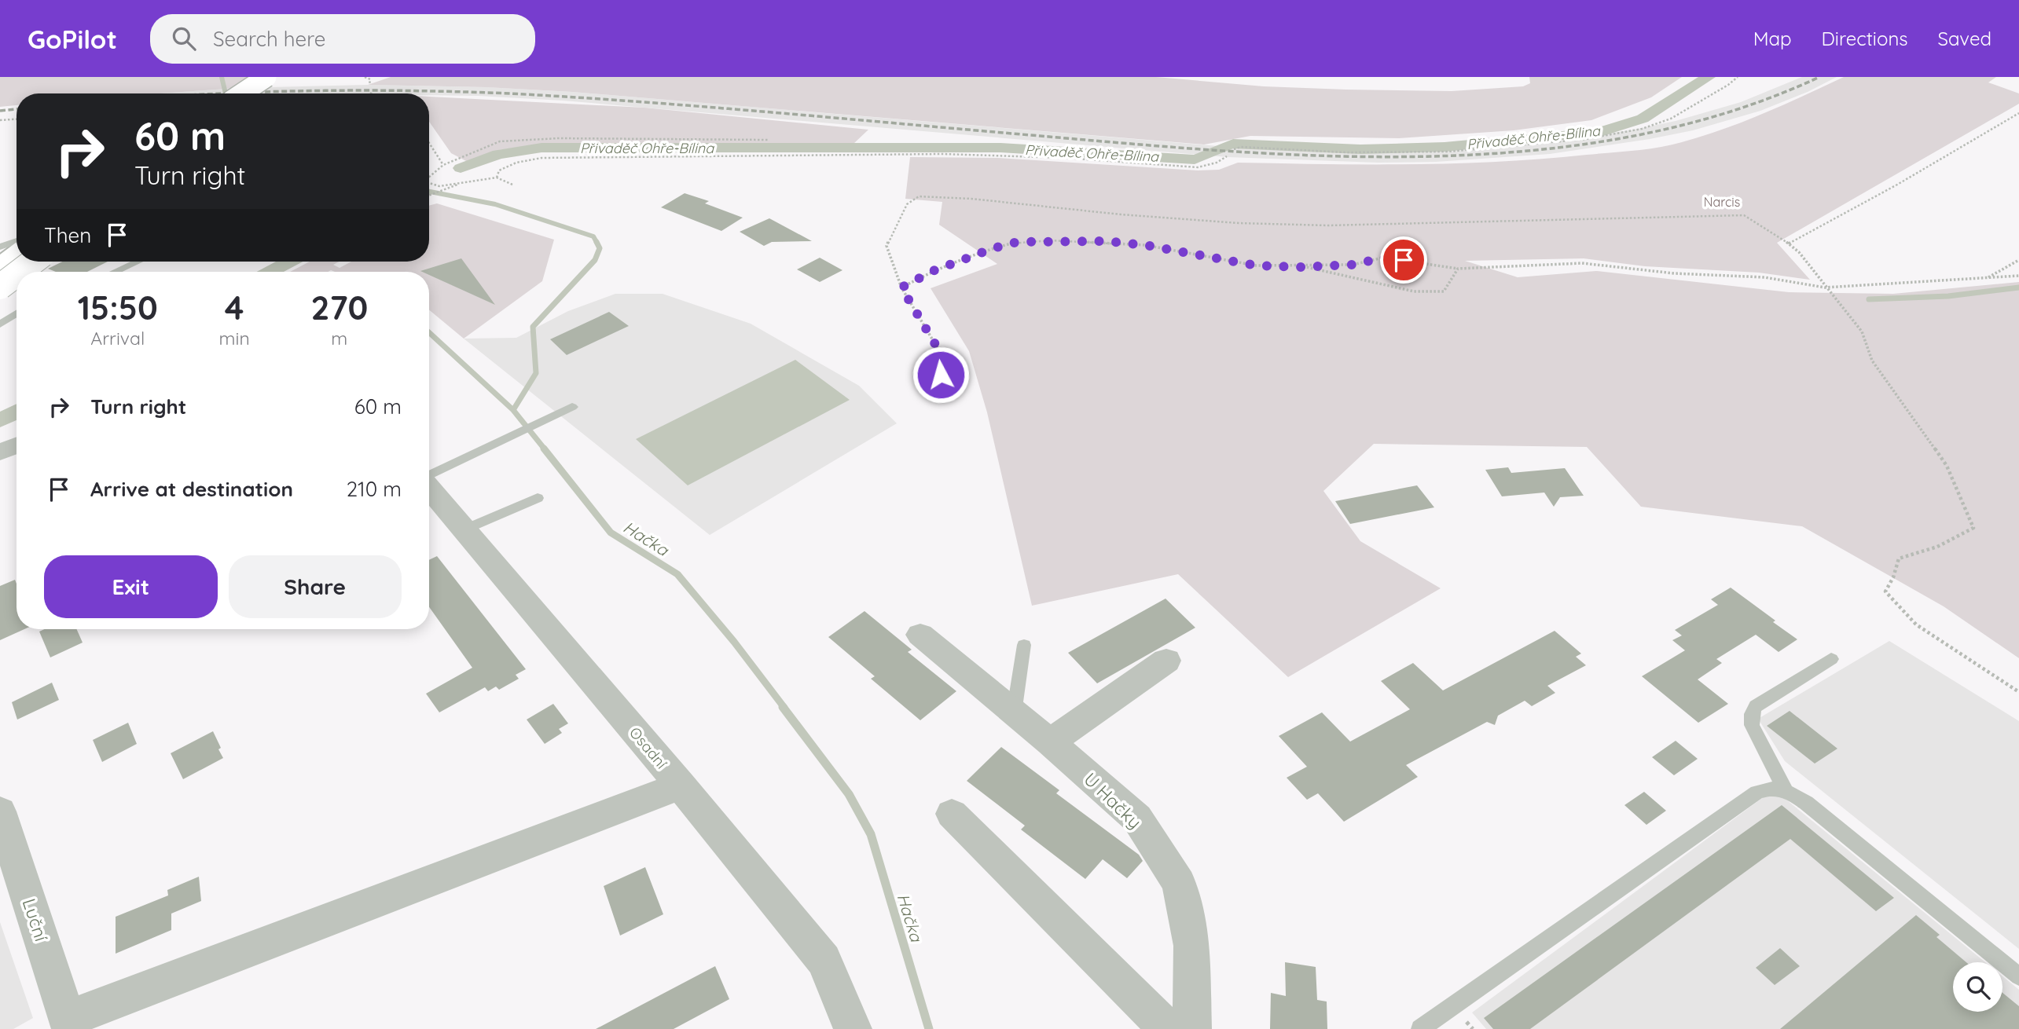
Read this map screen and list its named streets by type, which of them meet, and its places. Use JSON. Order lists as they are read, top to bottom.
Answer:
{
  "streets": {
    "street": ["Osadní", "U Hačky", "Luční"]
  },
  "water": ["Přivaděč Ohře-Bílina", "Hačka"],
  "parks": ["Narcis"],
  "page": {
    "header": "GoPilot",
    "search": "Search here",
    "nav": ["Map", "Directions", "Saved"],
    "turn": ["60 m", "Turn right"],
    "then": "Then",
    "eta": [
      "15:50",
      "Arrival",
      "4",
      "min",
      "270",
      "m"
    ],
    "list": [
      {
        "name": "Turn right",
        "value": "60 m"
      },
      {
        "name": "Arrive at destination",
        "value": "210 m"
      }
    ],
    "buttons": ["Exit", "Share"]
  }
}
